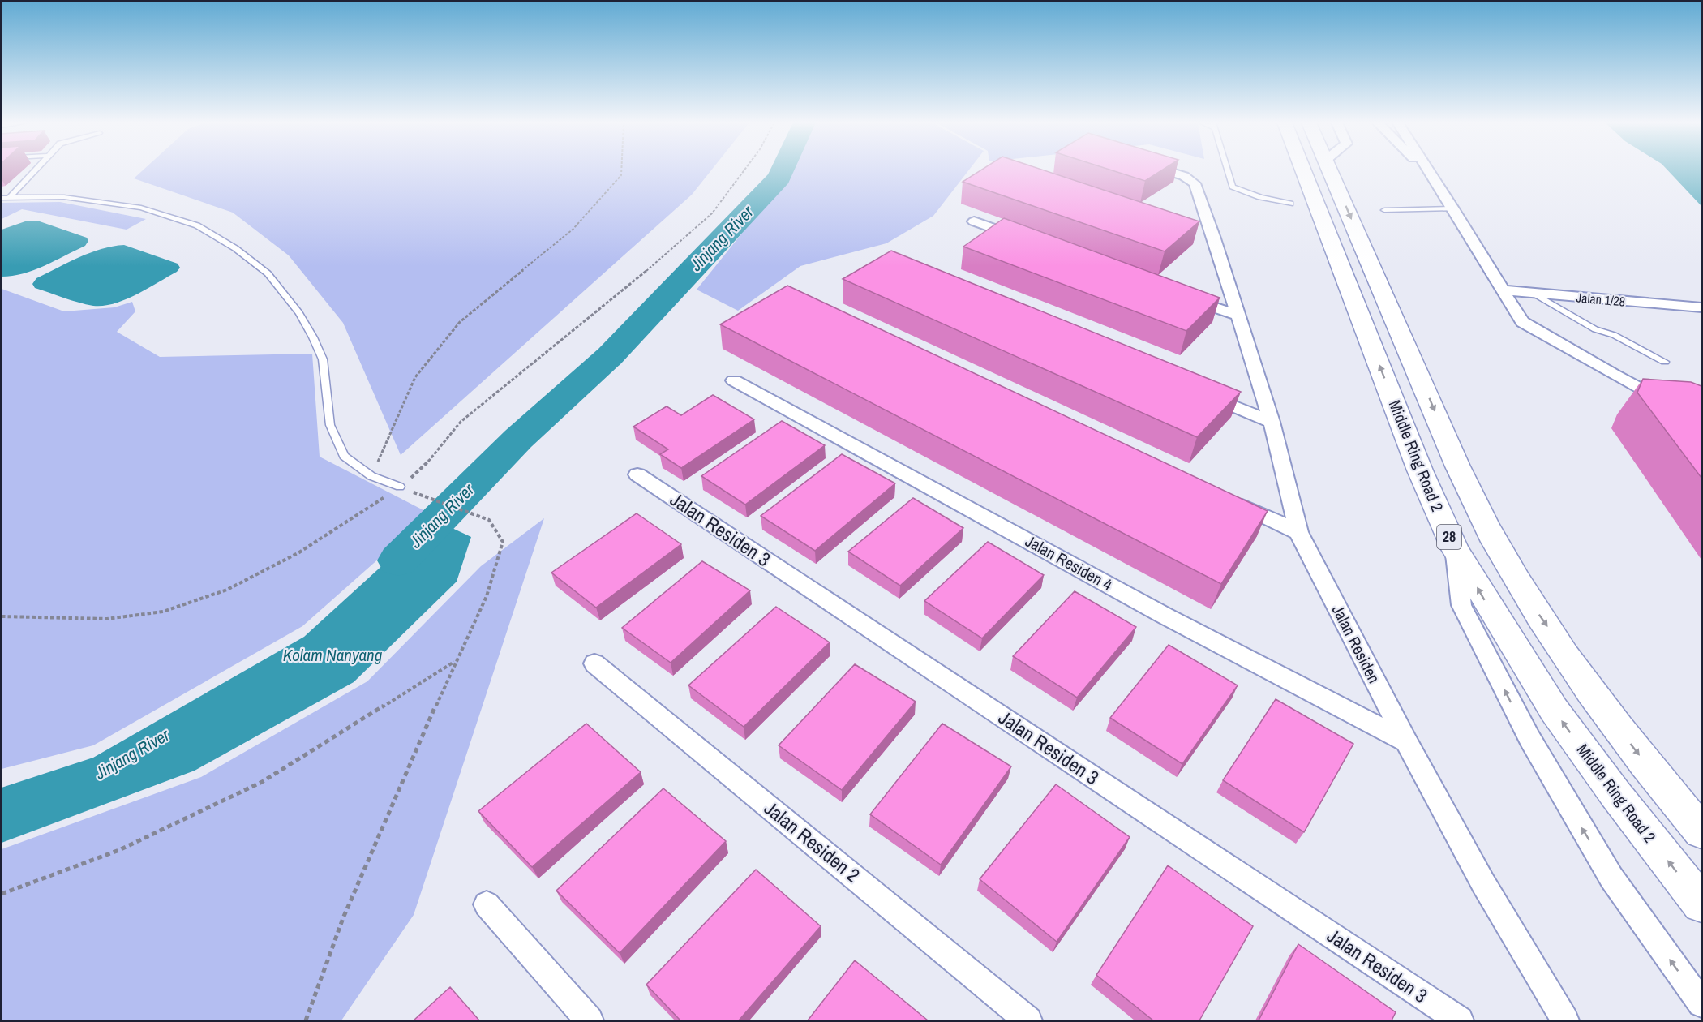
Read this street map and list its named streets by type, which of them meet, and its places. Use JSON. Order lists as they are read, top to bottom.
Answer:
{
  "streets": {
    "highway": ["Middle Ring Road 2", "28"],
    "street": [
      "Jalan 1/28",
      "Jalan Residen 3",
      "Jalan Residen 4",
      "Jalan Residen",
      "Jalan Residen 2"
    ]
  },
  "crossings": [
    ["Jalan Residen 4", "Jalan Residen"]
  ],
  "water": ["Jinjang River", "Kolam Nanyang"]
}
